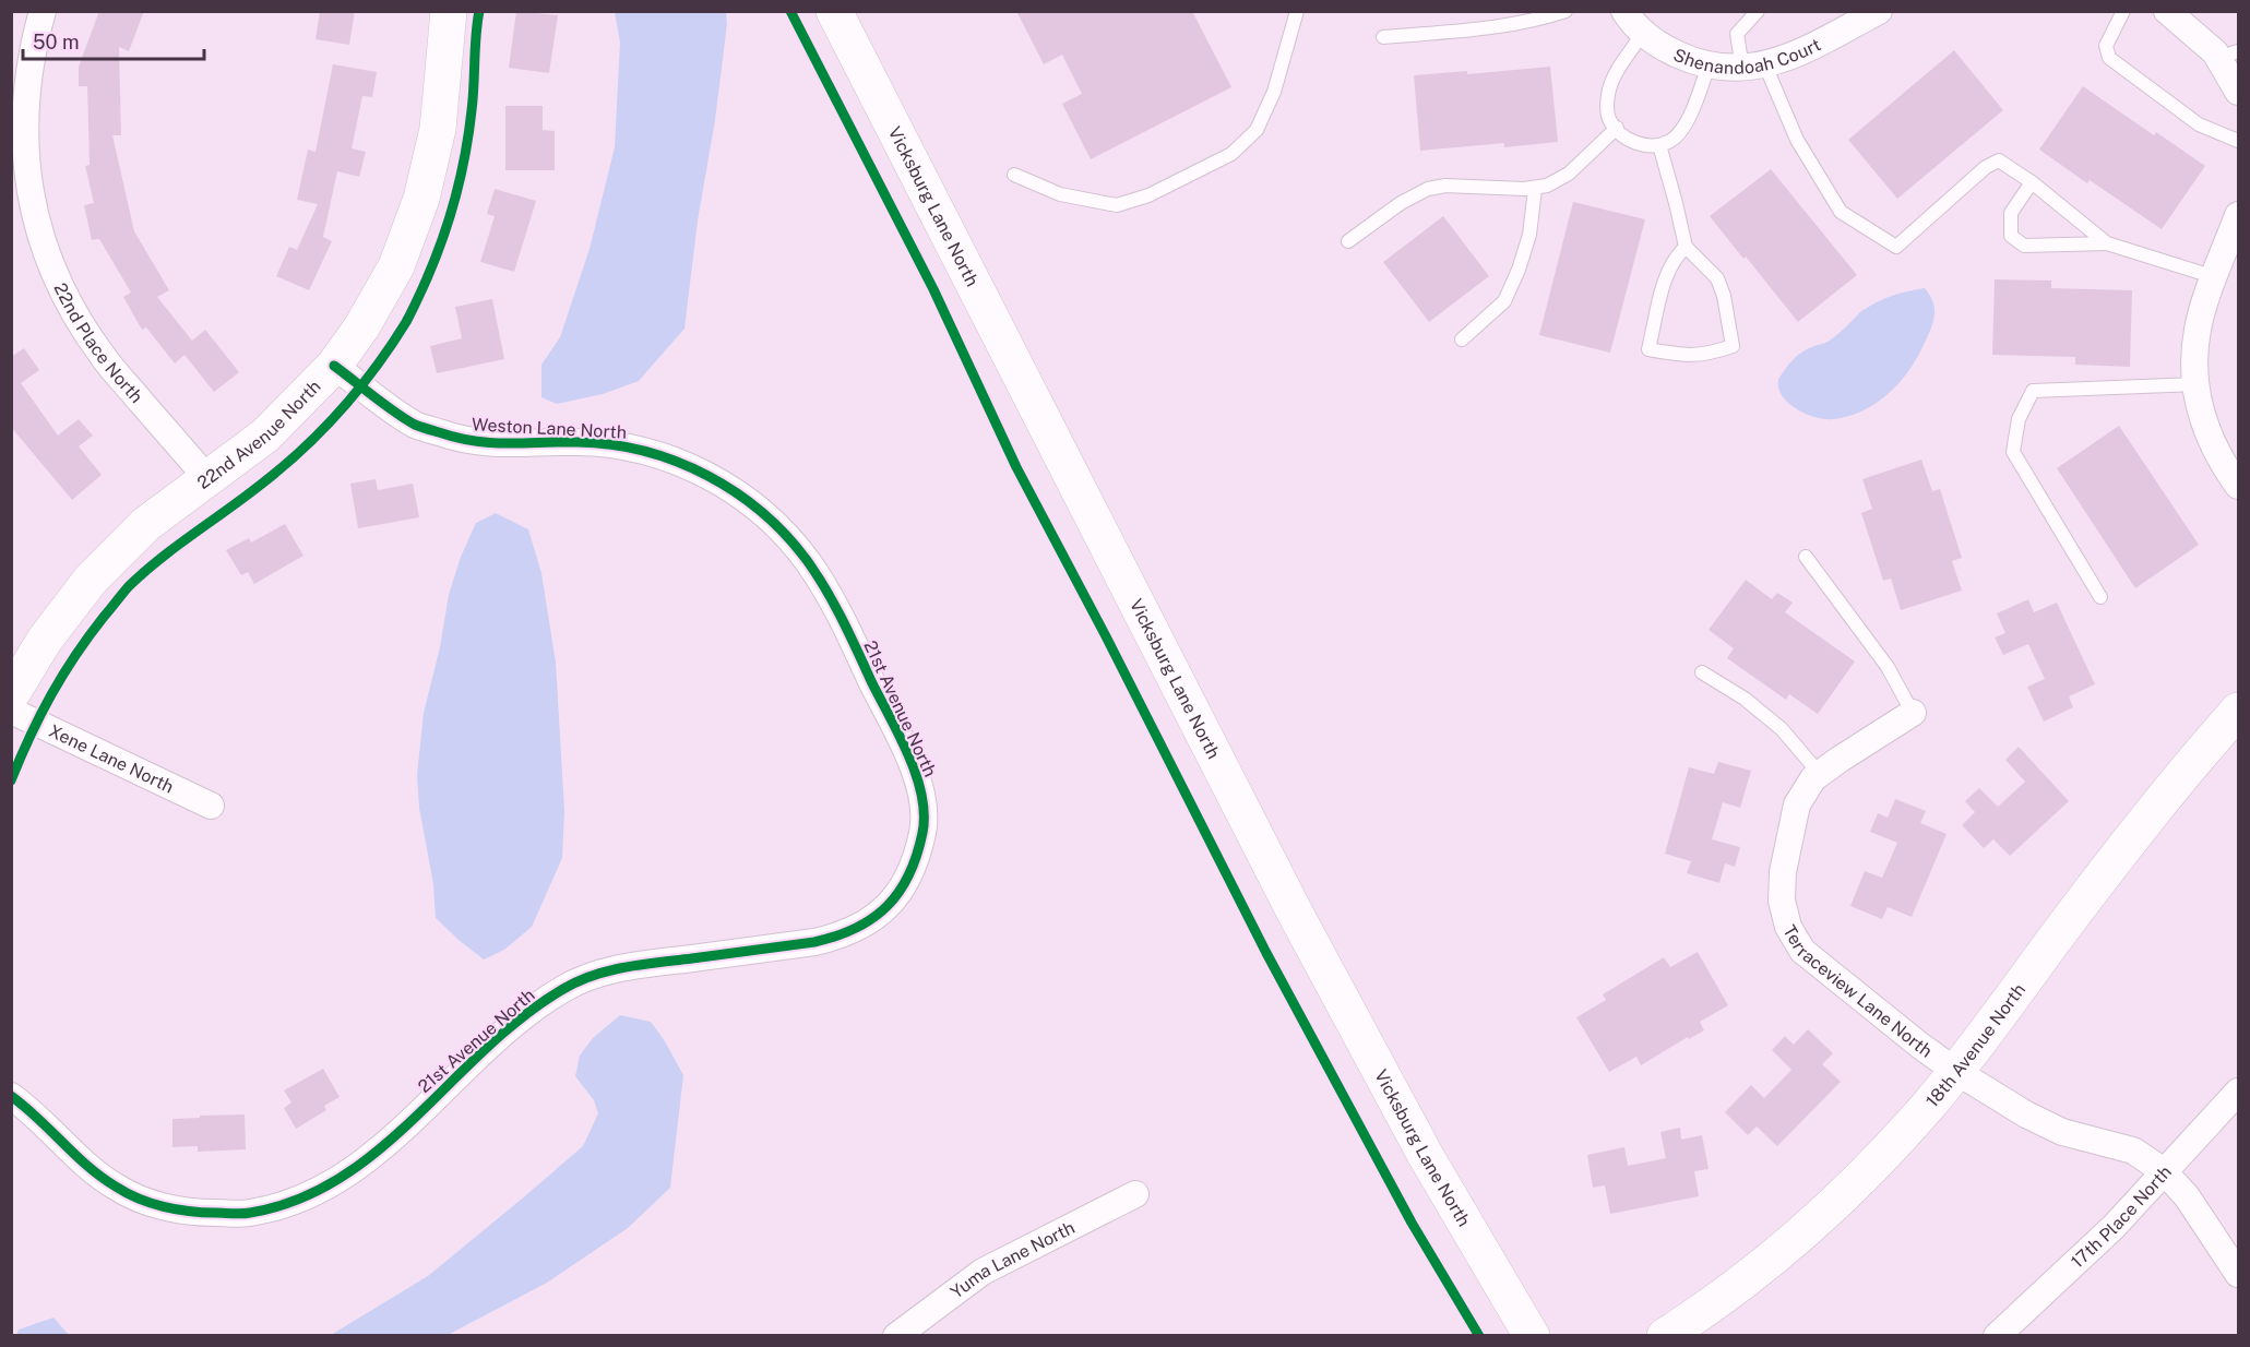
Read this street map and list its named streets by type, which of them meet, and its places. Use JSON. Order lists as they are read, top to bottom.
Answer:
{
  "streets": {
    "street": [
      "Shenandoah Court",
      "Vicksburg Lane North",
      "22nd Place North",
      "Weston Lane North",
      "22nd Avenue North",
      "21st Avenue North",
      "Xene Lane North",
      "Terraceview Lane North",
      "18th Avenue North",
      "17th Place North",
      "Yuma Lane North"
    ]
  },
  "crossings": [
    ["22nd Place North", "22nd Avenue North"],
    ["Weston Lane North", "22nd Avenue North"],
    ["Weston Lane North", "21st Avenue North"],
    ["Terraceview Lane North", "18th Avenue North"],
    ["Terraceview Lane North", "17th Place North"]
  ],
  "scale_bar": "50 m"
}
